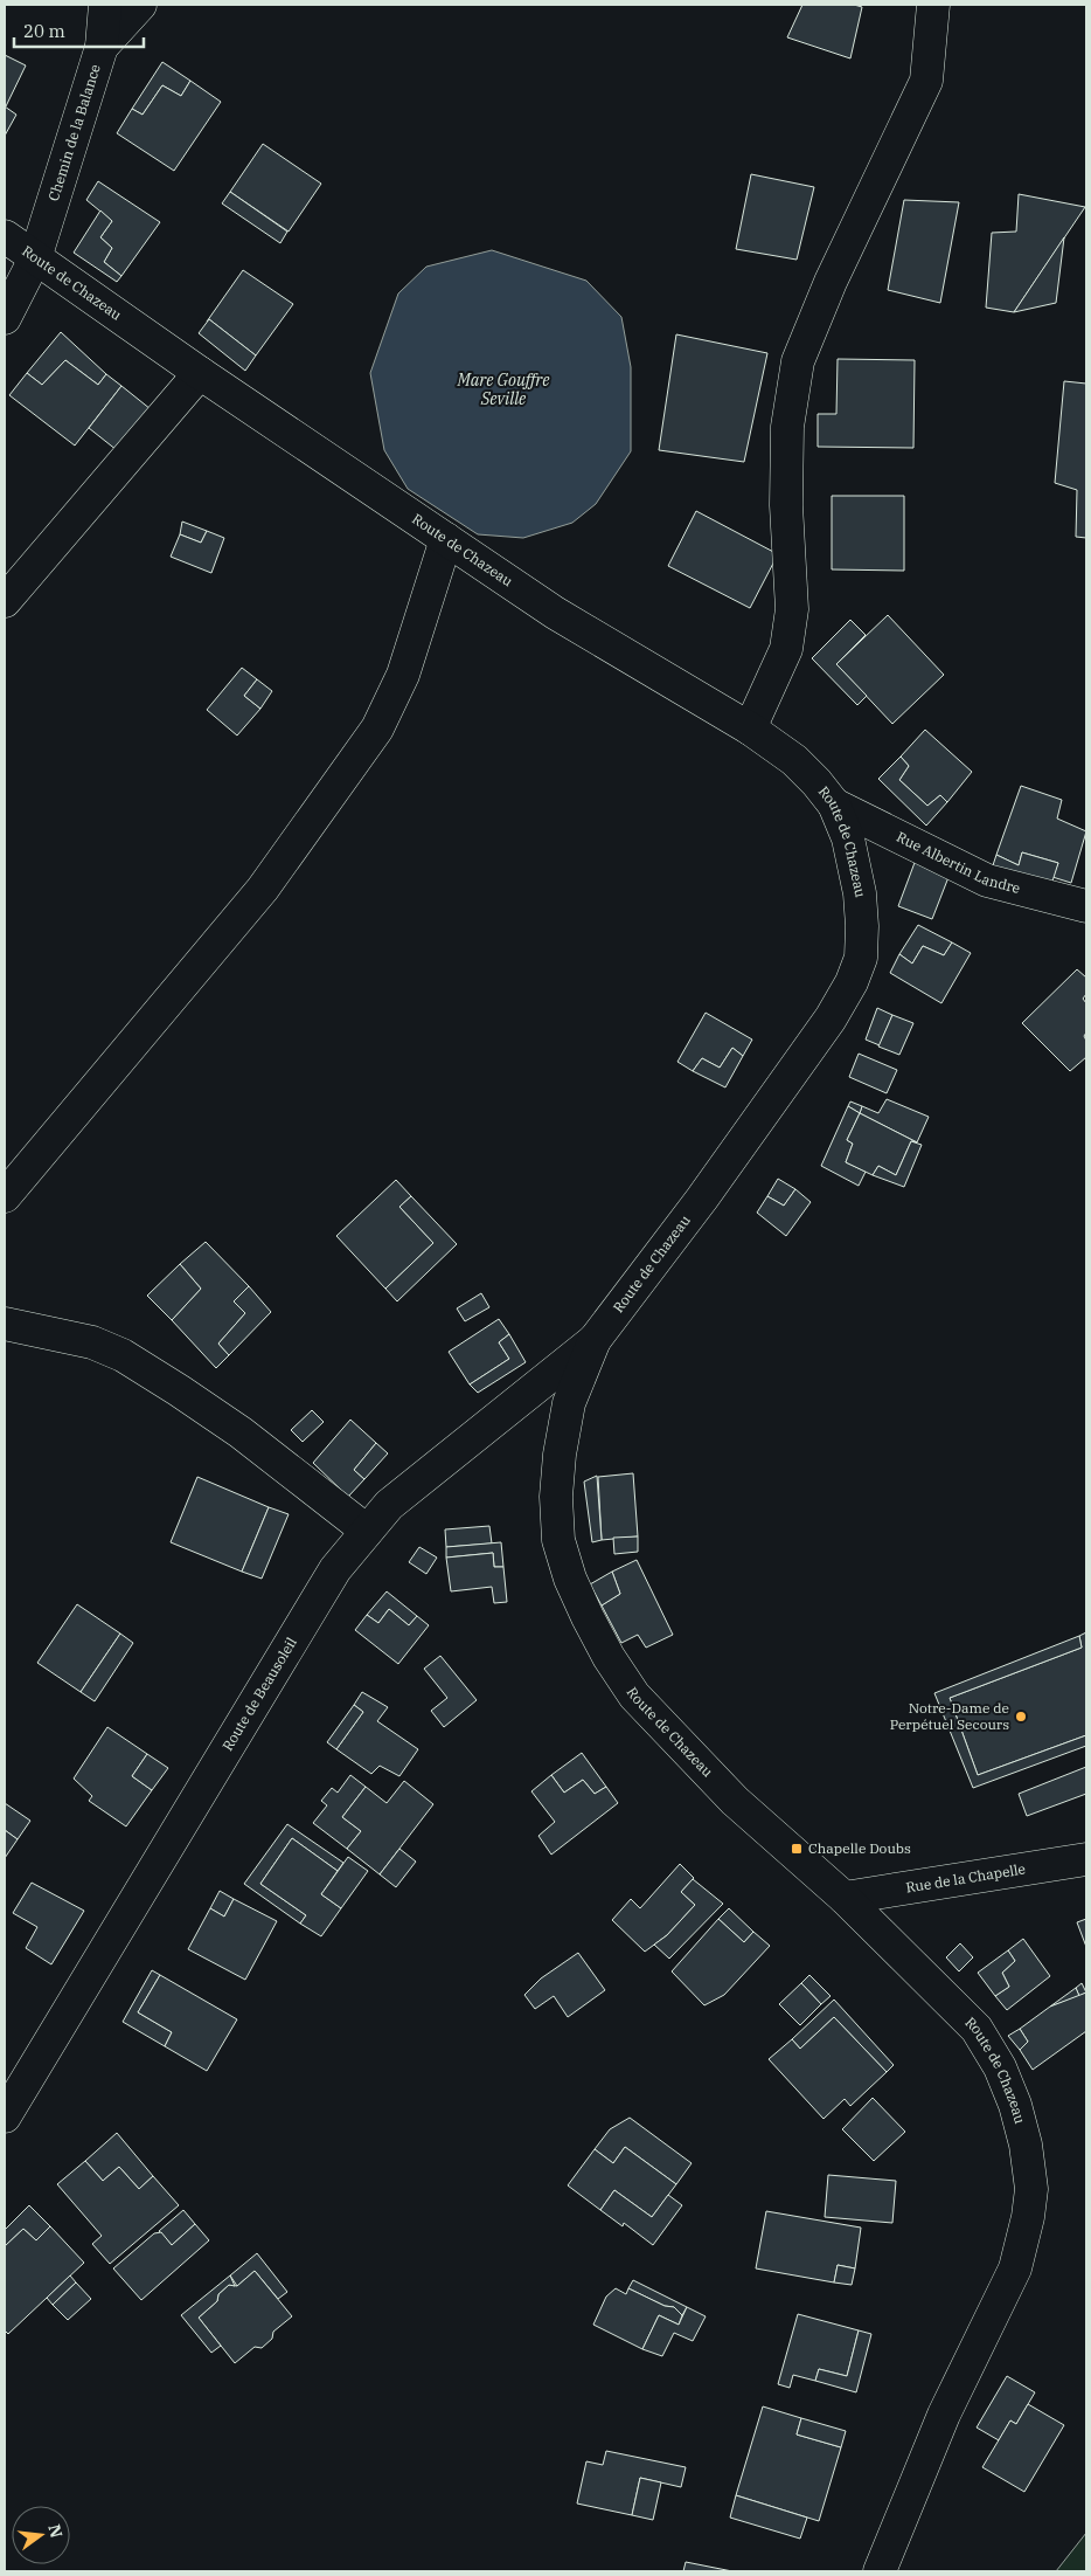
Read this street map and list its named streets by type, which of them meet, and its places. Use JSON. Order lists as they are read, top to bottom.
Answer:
{
  "streets": {
    "street": [
      "Chemin de la Balance",
      "Route de Chazeau",
      "Rue Albertin Landre",
      "Route de Beausoleil",
      "Rue de la Chapelle"
    ]
  },
  "crossings": [
    ["Chemin de la Balance", "Route de Chazeau"],
    ["Route de Chazeau", "Rue Albertin Landre"],
    ["Route de Chazeau", "Route de Beausoleil"],
    ["Route de Chazeau", "Rue de la Chapelle"]
  ],
  "water": ["Mare Gouffre Seville"],
  "places": {
    "other": ["Notre-Dame de Perpétuel Secours"],
    "transit": ["Chapelle Doubs"]
  },
  "scale_bar": "20 m",
  "north": "right"
}
